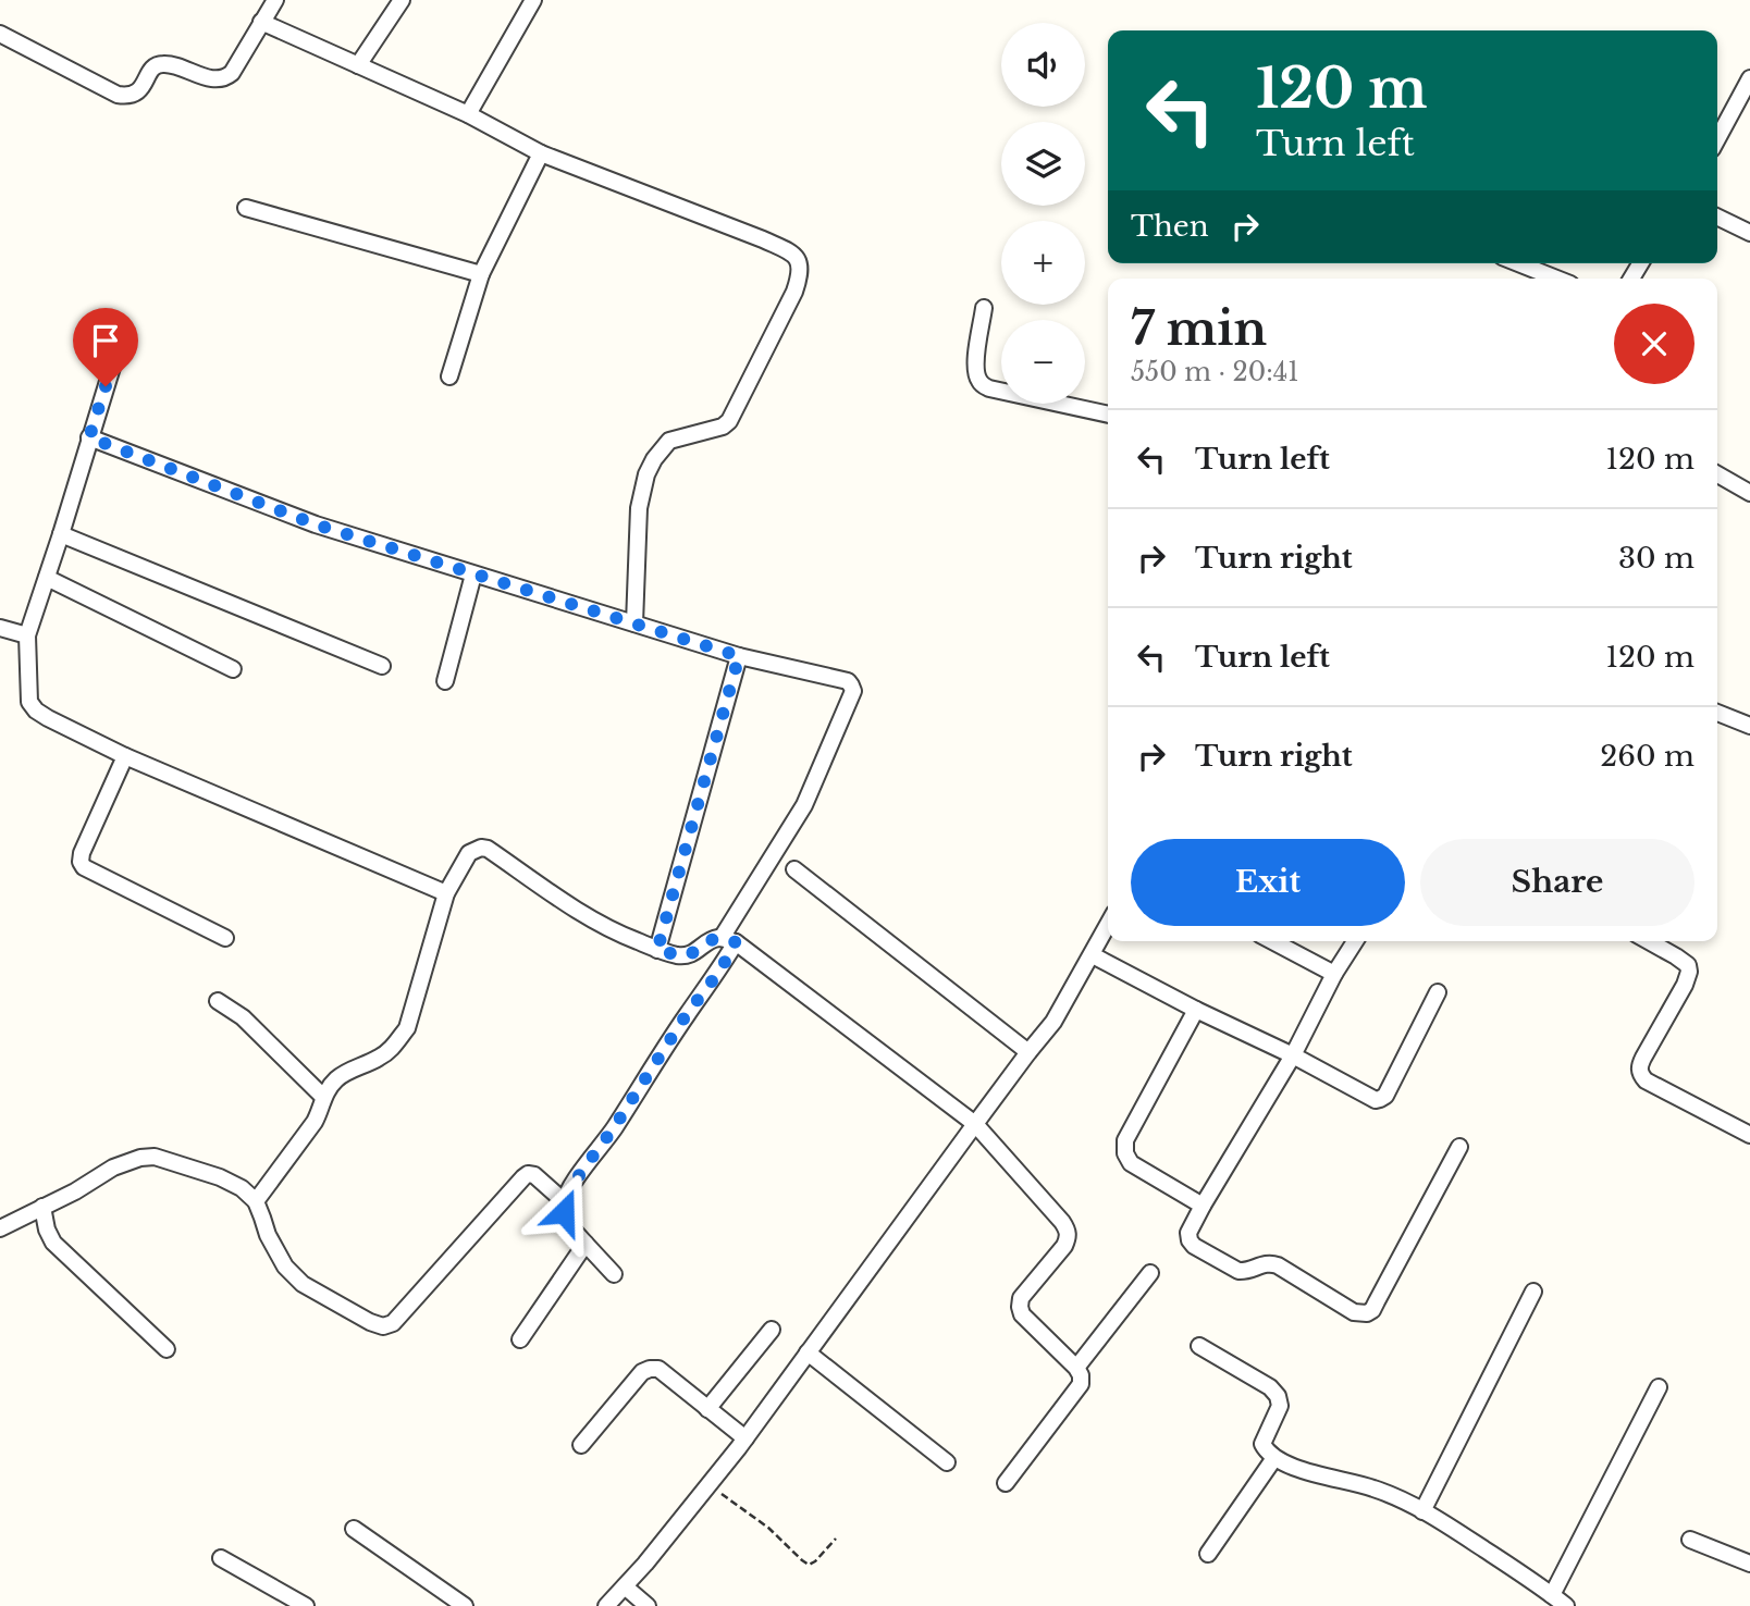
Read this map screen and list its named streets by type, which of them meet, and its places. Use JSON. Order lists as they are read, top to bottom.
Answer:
{
  "page": {
    "map_buttons": ["+", "−"],
    "turn": ["120 m", "Turn left"],
    "then": "Then",
    "heading": ["7 min", "550 m · 20:41"],
    "list": [
      {
        "name": "Turn left",
        "value": "120 m"
      },
      {
        "name": "Turn right",
        "value": "30 m"
      },
      {
        "name": "Turn left",
        "value": "120 m"
      },
      {
        "name": "Turn right",
        "value": "260 m"
      }
    ],
    "buttons": ["Exit", "Share"]
  }
}
